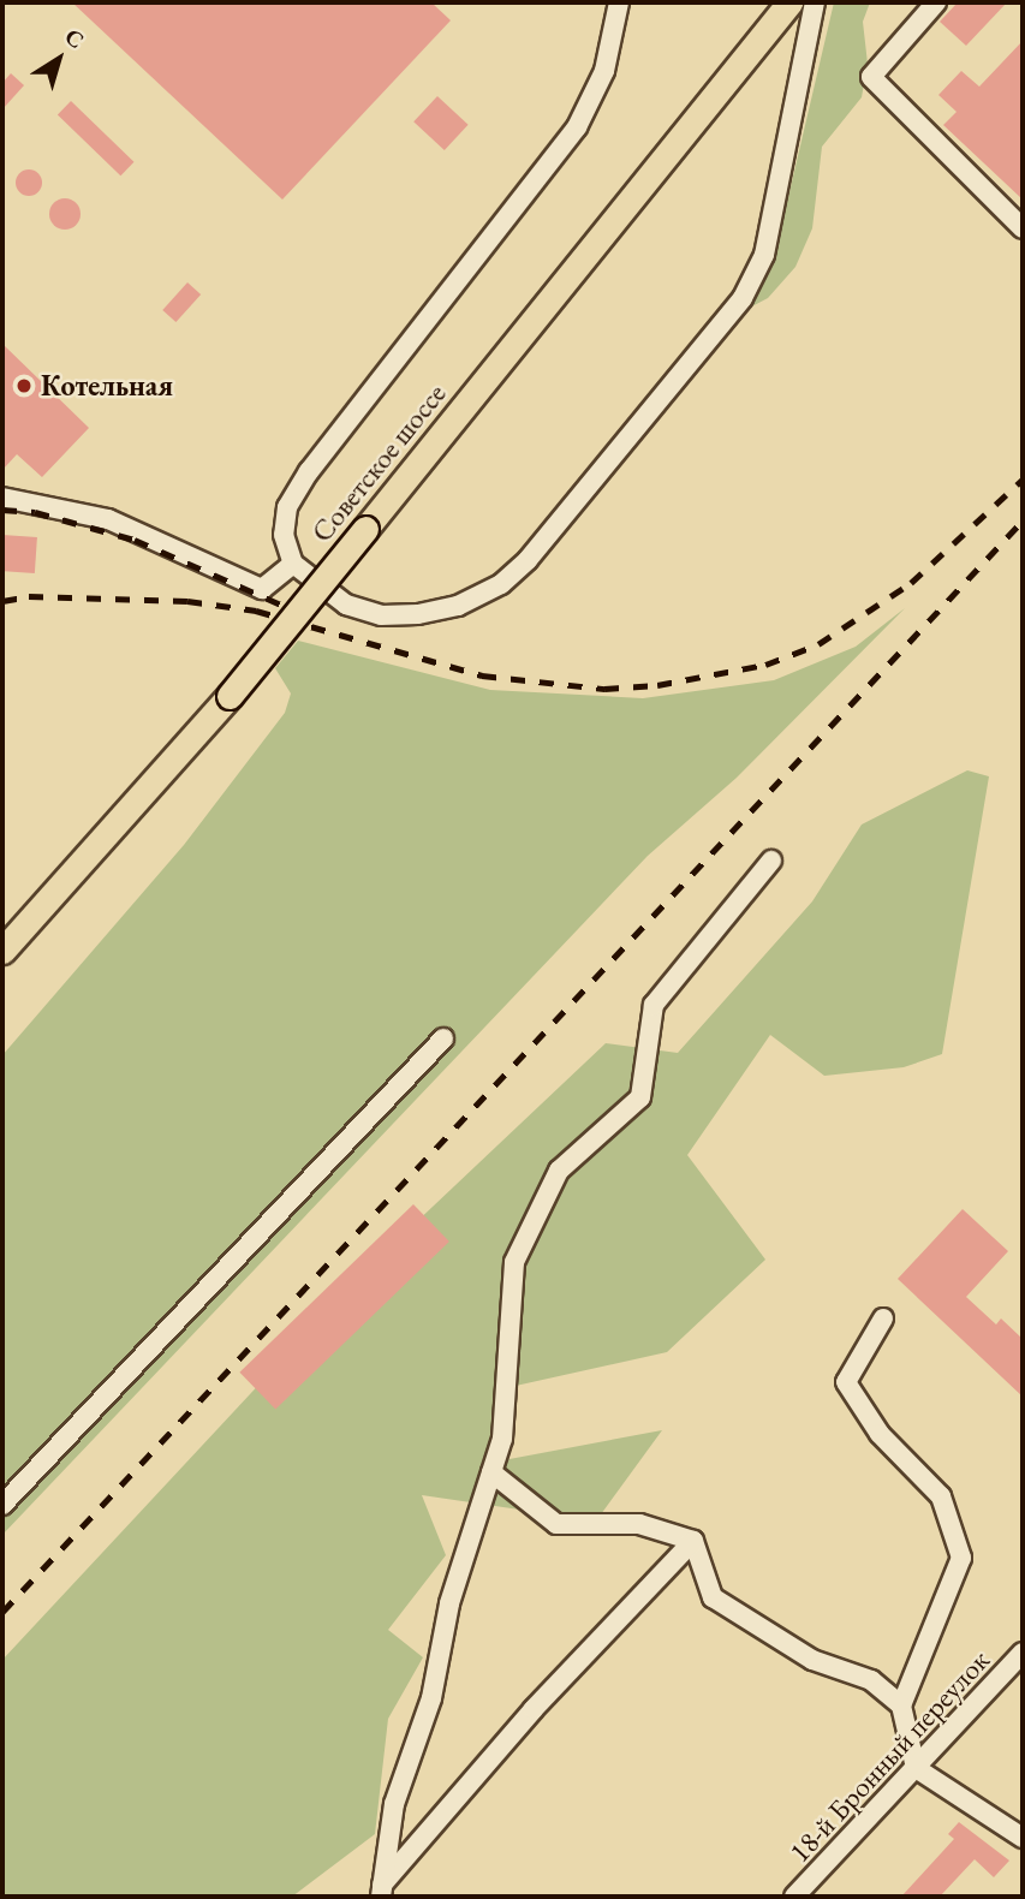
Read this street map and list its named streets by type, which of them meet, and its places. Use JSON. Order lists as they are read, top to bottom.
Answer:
{
  "streets": {
    "main road": ["Советское шоссе"],
    "street": ["18-й Бронный переулок"]
  },
  "places": ["Котельная"],
  "north": "top right"
}
